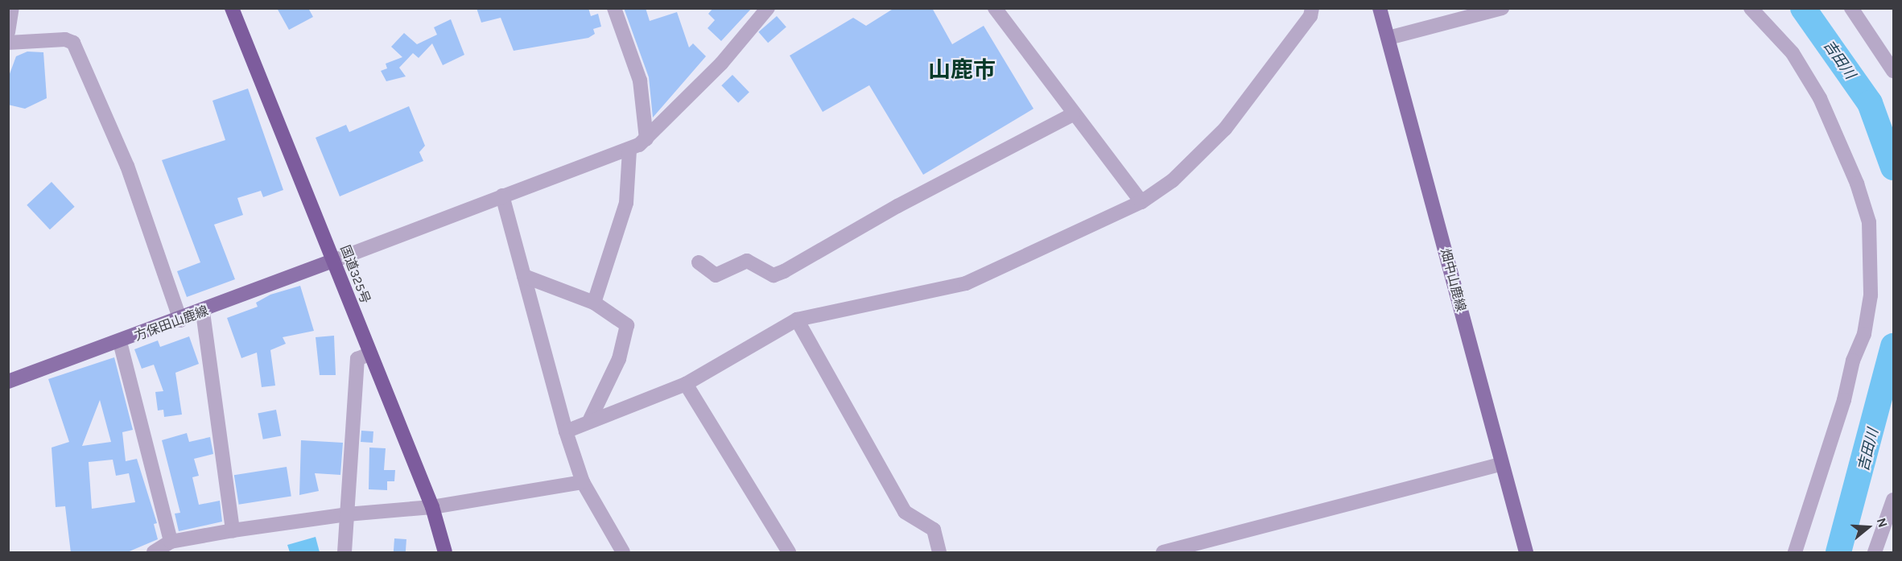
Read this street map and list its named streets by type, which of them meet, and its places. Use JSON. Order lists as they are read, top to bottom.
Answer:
{
  "streets": {
    "highway": ["国道325号"],
    "main road": ["畑中山鹿線", "方保田山鹿線"]
  },
  "crossings": [
    ["国道325号", "方保田山鹿線"]
  ],
  "districts": ["山鹿市"],
  "water": ["吉田川"],
  "north": "right"
}
